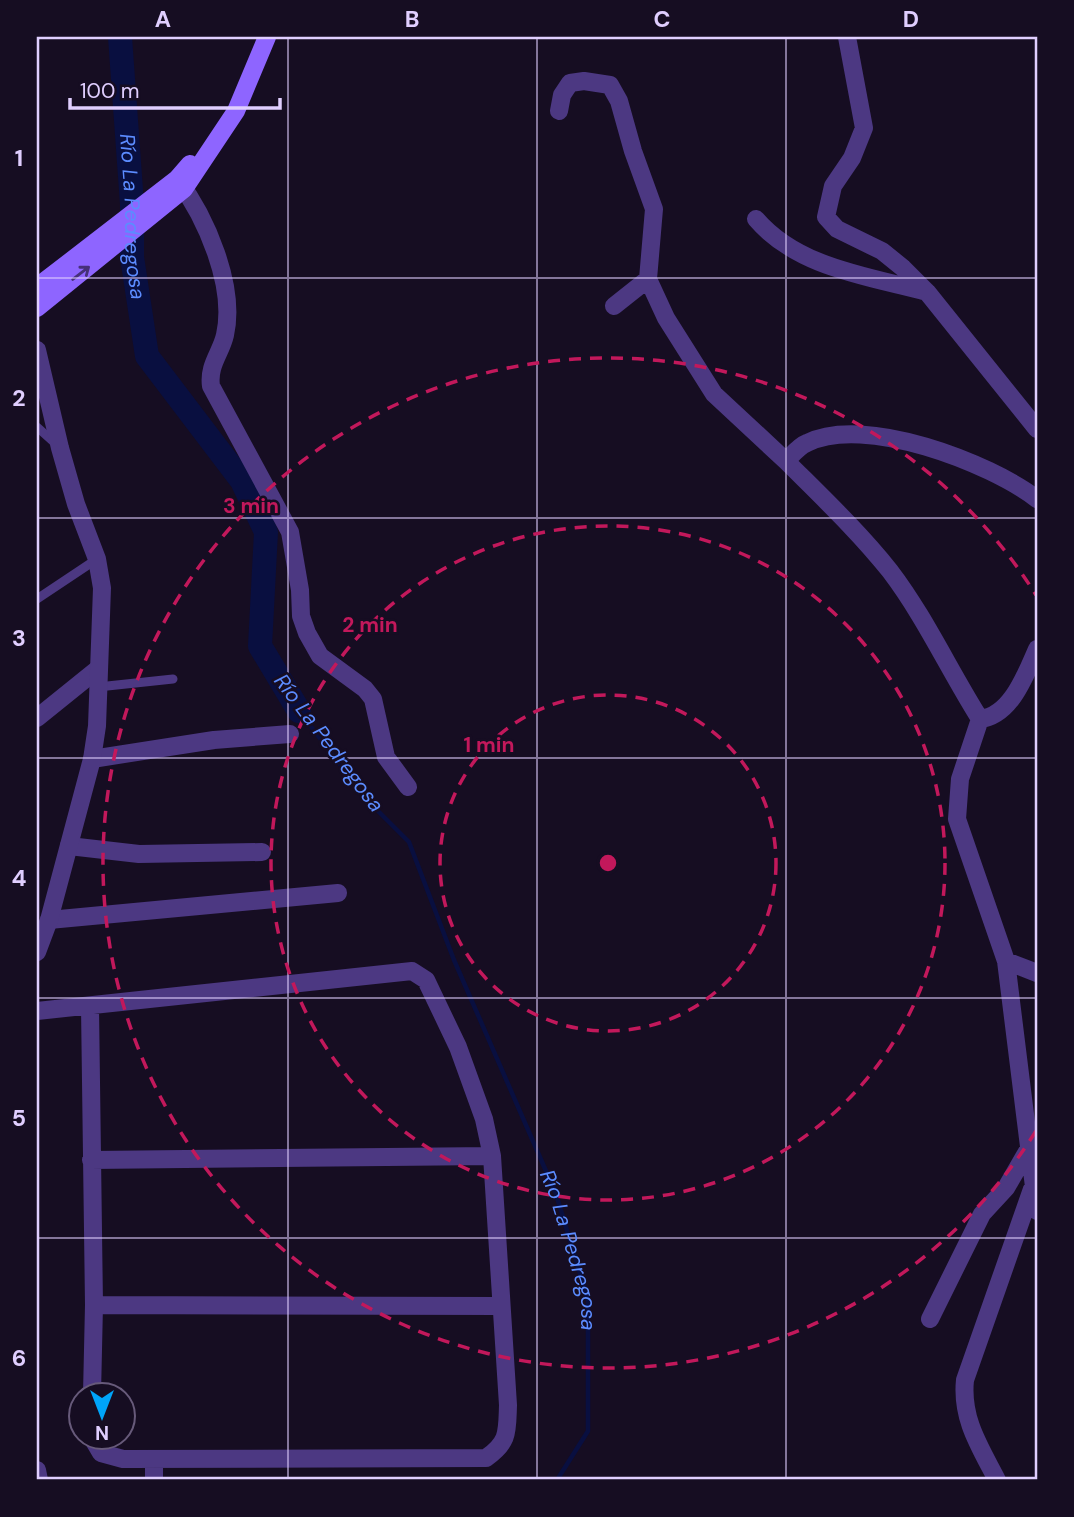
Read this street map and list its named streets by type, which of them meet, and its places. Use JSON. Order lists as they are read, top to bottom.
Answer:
{
  "water": ["Río La Pedregosa"],
  "scale_bar": "100 m",
  "north": "bottom",
  "grid": {
    "columns": [
      "A",
      "B",
      "C",
      "D"
    ],
    "rows": [
      "1",
      "2",
      "3",
      "4",
      "5",
      "6"
    ]
  },
  "rings": ["3 min", "2 min", "1 min"]
}
